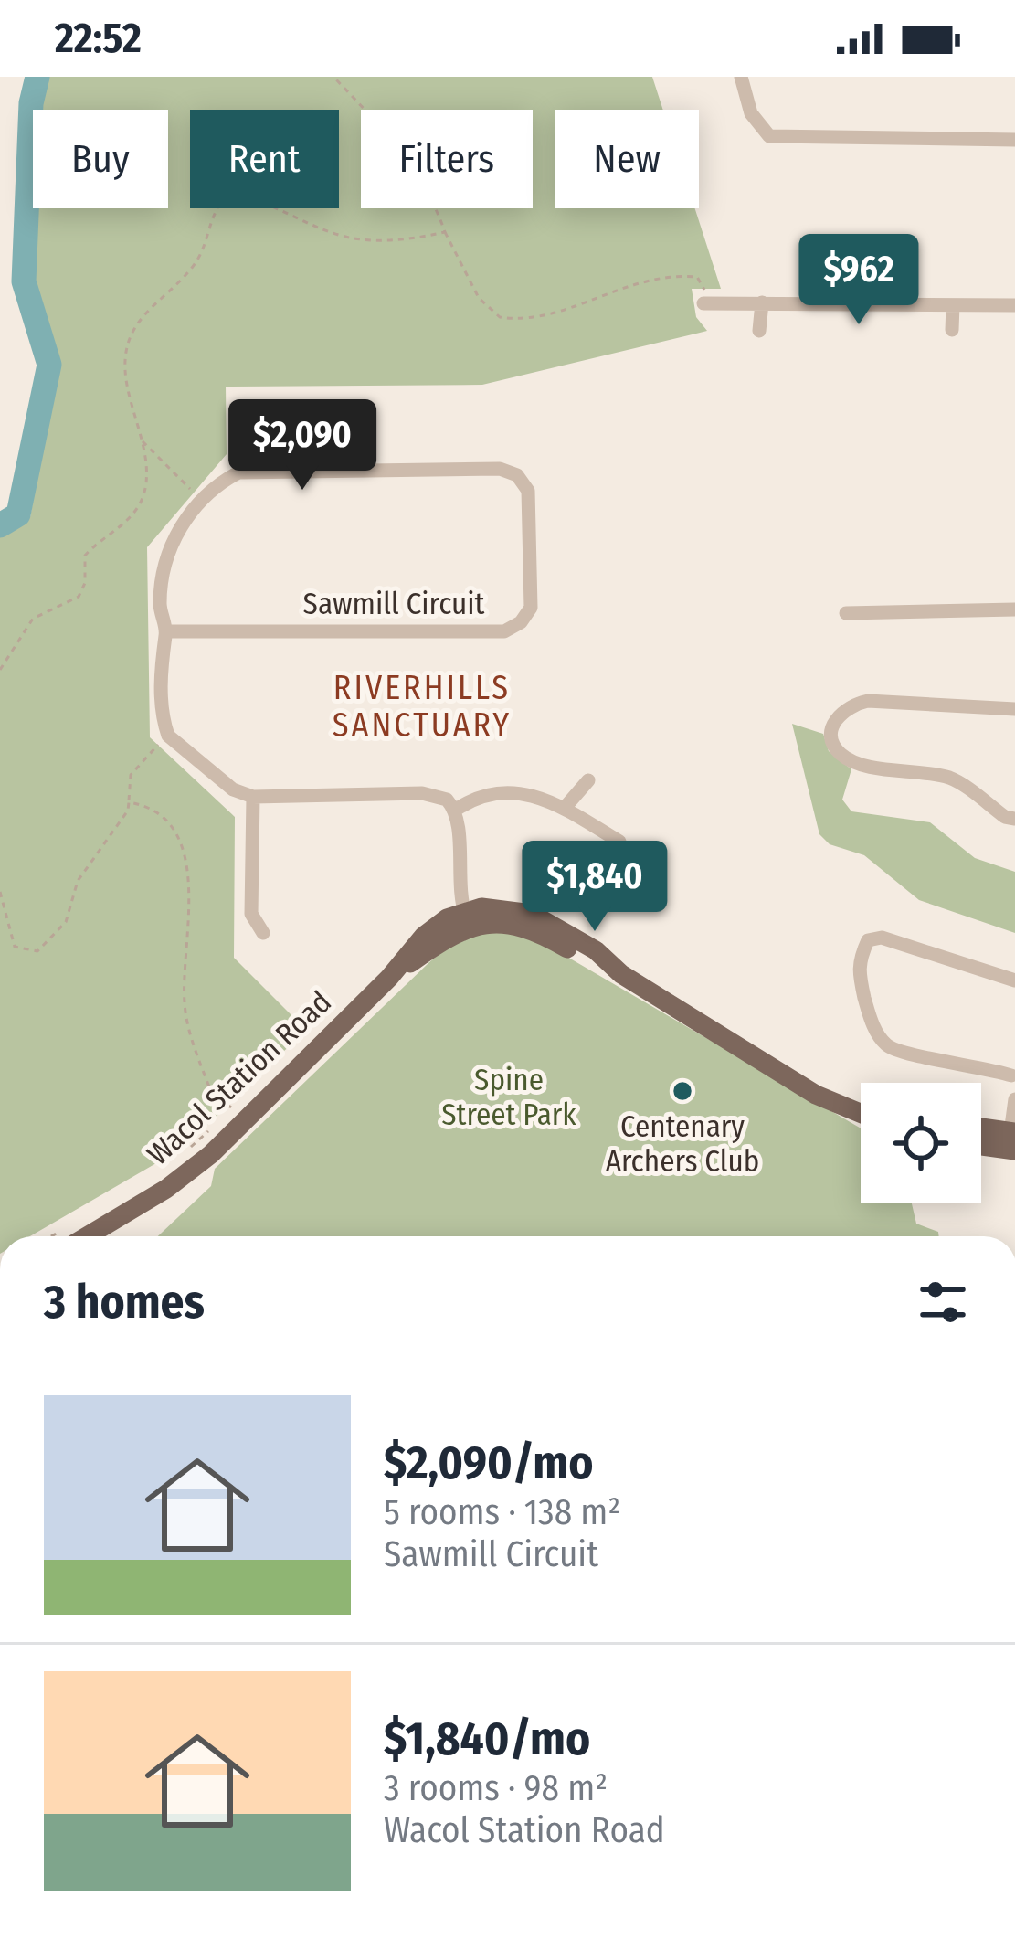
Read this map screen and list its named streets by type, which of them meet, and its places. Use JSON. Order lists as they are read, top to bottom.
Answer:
{
  "streets": {
    "main road": ["Wacol Station Road"],
    "street": ["Sawmill Circuit"]
  },
  "districts": ["RIVERHILLS SANCTUARY"],
  "parks": ["Spine Street Park"],
  "places": ["Centenary Archers Club"],
  "page": {
    "status": "22:52",
    "chip": [
      "Buy",
      "Rent",
      "Filters",
      "New"
    ],
    "price": ["$962", "$2,090", "$1,840"],
    "heading": "3 homes",
    "list": [
      {
        "name": "$2,090/mo",
        "note": "5 rooms · 138 m² · Sawmill Circuit"
      },
      {
        "name": "$1,840/mo",
        "note": "3 rooms · 98 m² · Wacol Station Road"
      }
    ]
  }
}
